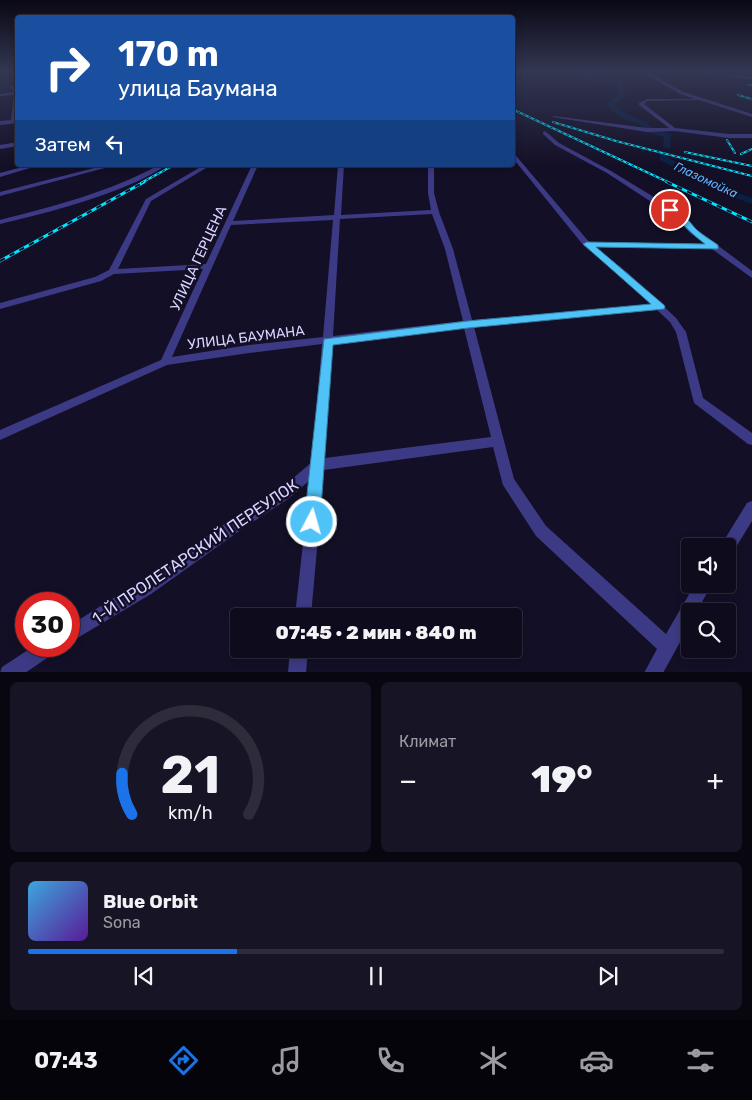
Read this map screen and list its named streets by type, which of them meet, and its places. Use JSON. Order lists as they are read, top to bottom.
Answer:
{
  "streets": {
    "street": ["УЛИЦА ГЕРЦЕНА", "УЛИЦА БАУМАНА", "1-Й ПРОЛЕТАРСКИЙ ПЕРЕУЛОК"]
  },
  "crossings": [
    ["УЛИЦА ГЕРЦЕНА", "УЛИЦА БАУМАНА"]
  ],
  "water": ["Глазомойка"],
  "page": {
    "turn": ["170 m", "улица Баумана"],
    "then": "Затем",
    "limit": "30",
    "trip": "07:45 · 2 мин · 840 m",
    "tile": "Климат",
    "heat": ["−", "19°", "+"],
    "song": ["Blue Orbit", "Sona"],
    "tabs": "07:43",
    "gauge": ["21", "km/h"]
  }
}
